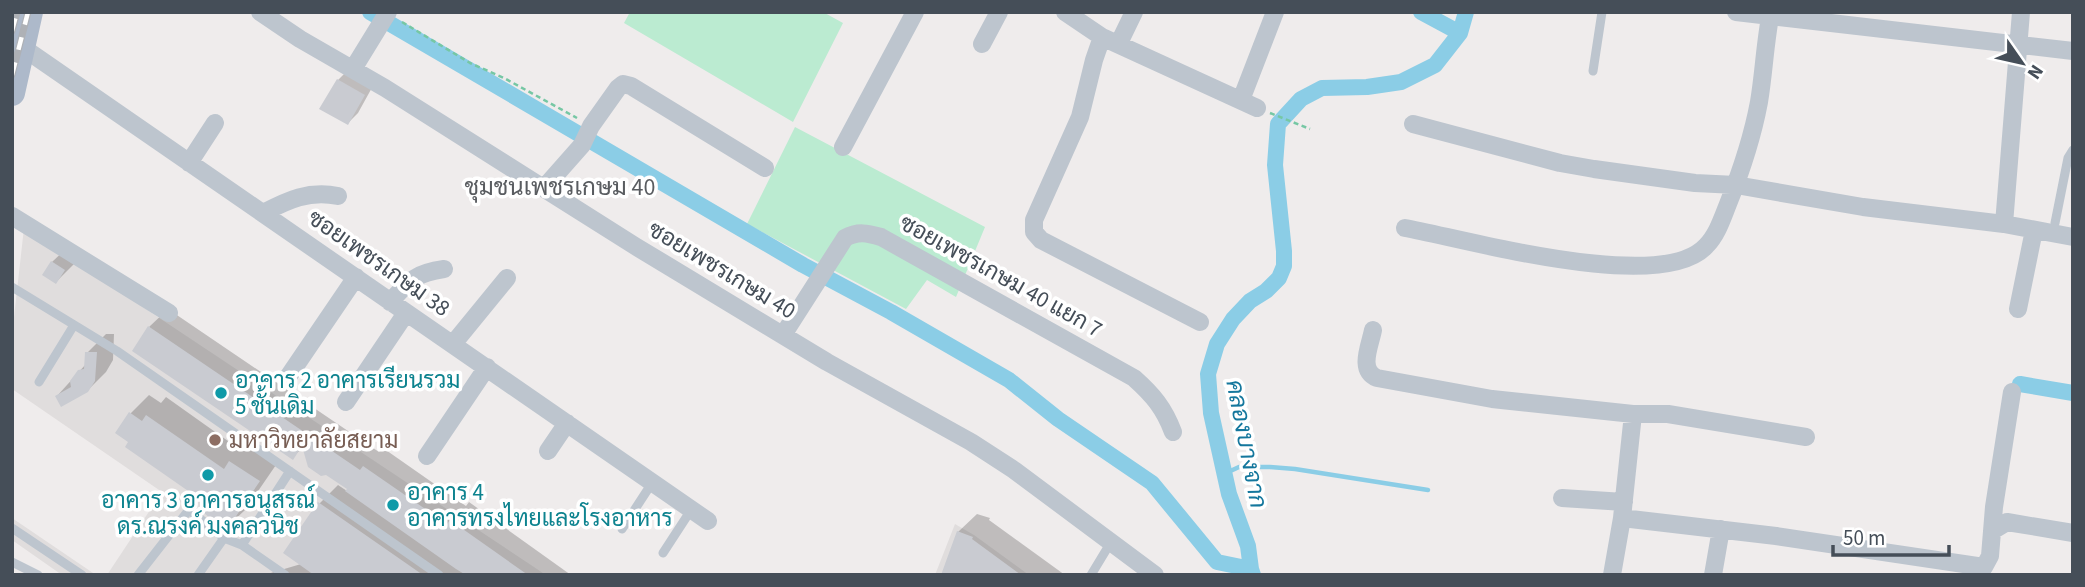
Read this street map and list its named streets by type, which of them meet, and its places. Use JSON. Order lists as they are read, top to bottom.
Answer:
{
  "streets": {
    "street": ["ซอยเพชรเกษม 38", "ซอยเพชรเกษม 40", "ซอยเพชรเกษม 40 แยก 7"]
  },
  "crossings": [
    ["ซอยเพชรเกษม 40", "ซอยเพชรเกษม 40 แยก 7"]
  ],
  "districts": ["ชุมชนเพชรเกษม 40"],
  "water": ["คลองบางจาก"],
  "places": [
    "อาคาร 2 อาคารเรียนรวม 5 ชั้นเดิม",
    "มหาวิทยาลัยสยาม",
    "อาคาร 3 อาคารอนุสรณ์ ดร.ณรงค์ มงคลวนิช",
    "อาคาร 4 อาคารทรงไทยและโรงอาหาร"
  ],
  "scale_bar": "50 m",
  "north": "bottom right"
}
